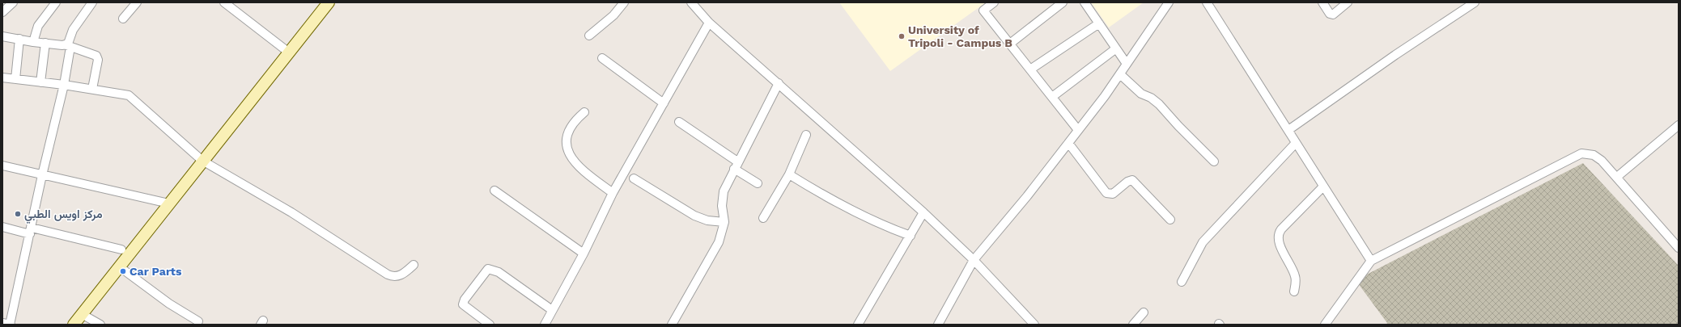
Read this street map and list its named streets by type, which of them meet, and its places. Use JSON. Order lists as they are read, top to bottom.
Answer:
{
  "places": ["University of Tripoli - Campus B", "مركز اويس الطبي", "Car Parts"]
}
